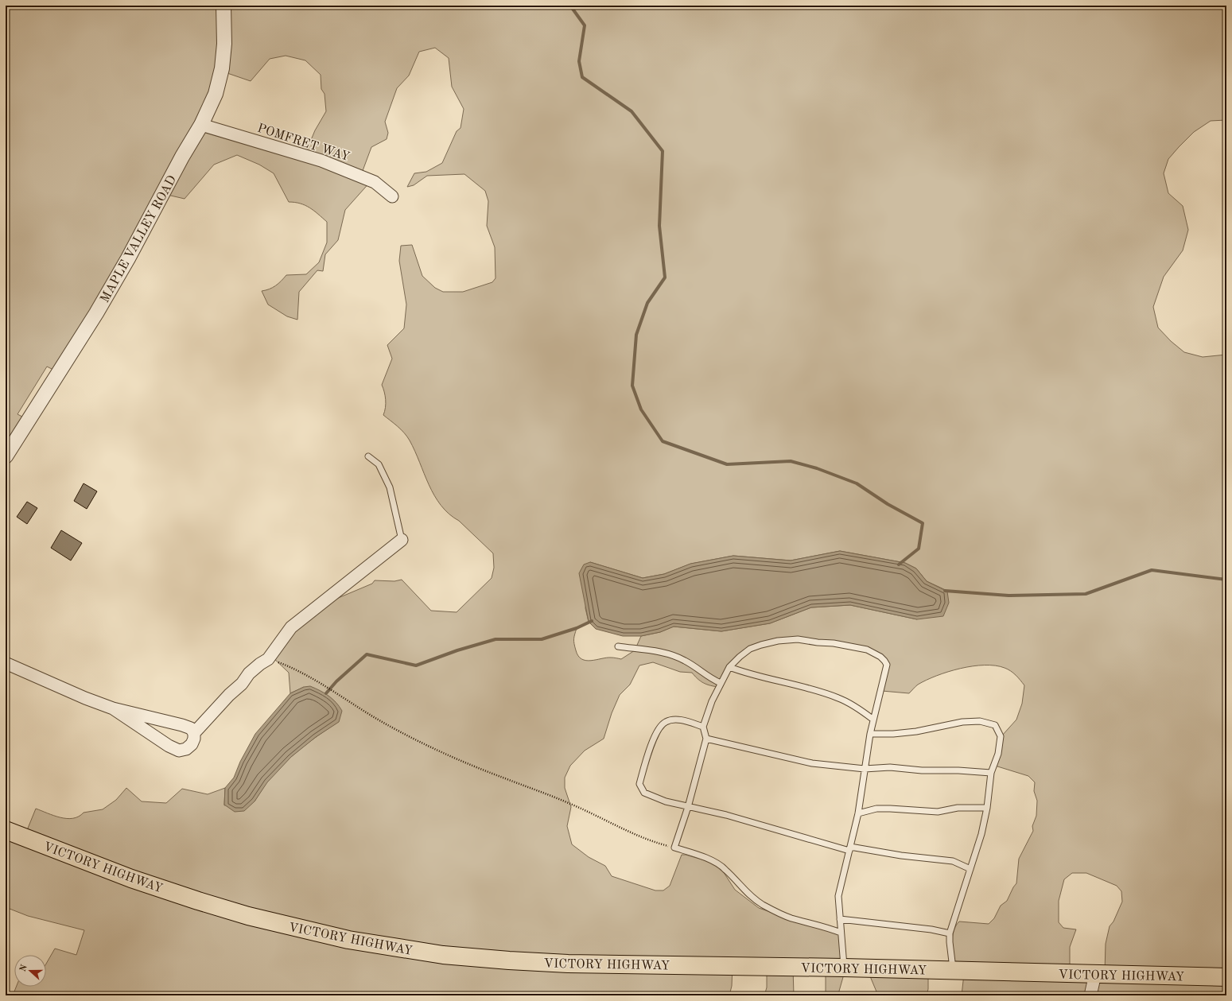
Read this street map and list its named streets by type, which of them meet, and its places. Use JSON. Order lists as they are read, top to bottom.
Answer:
{
  "streets": {
    "main road": ["VICTORY HIGHWAY"],
    "street": ["POMFRET WAY", "MAPLE VALLEY ROAD"]
  },
  "crossings": [
    ["POMFRET WAY", "MAPLE VALLEY ROAD"]
  ],
  "north": "left"
}
